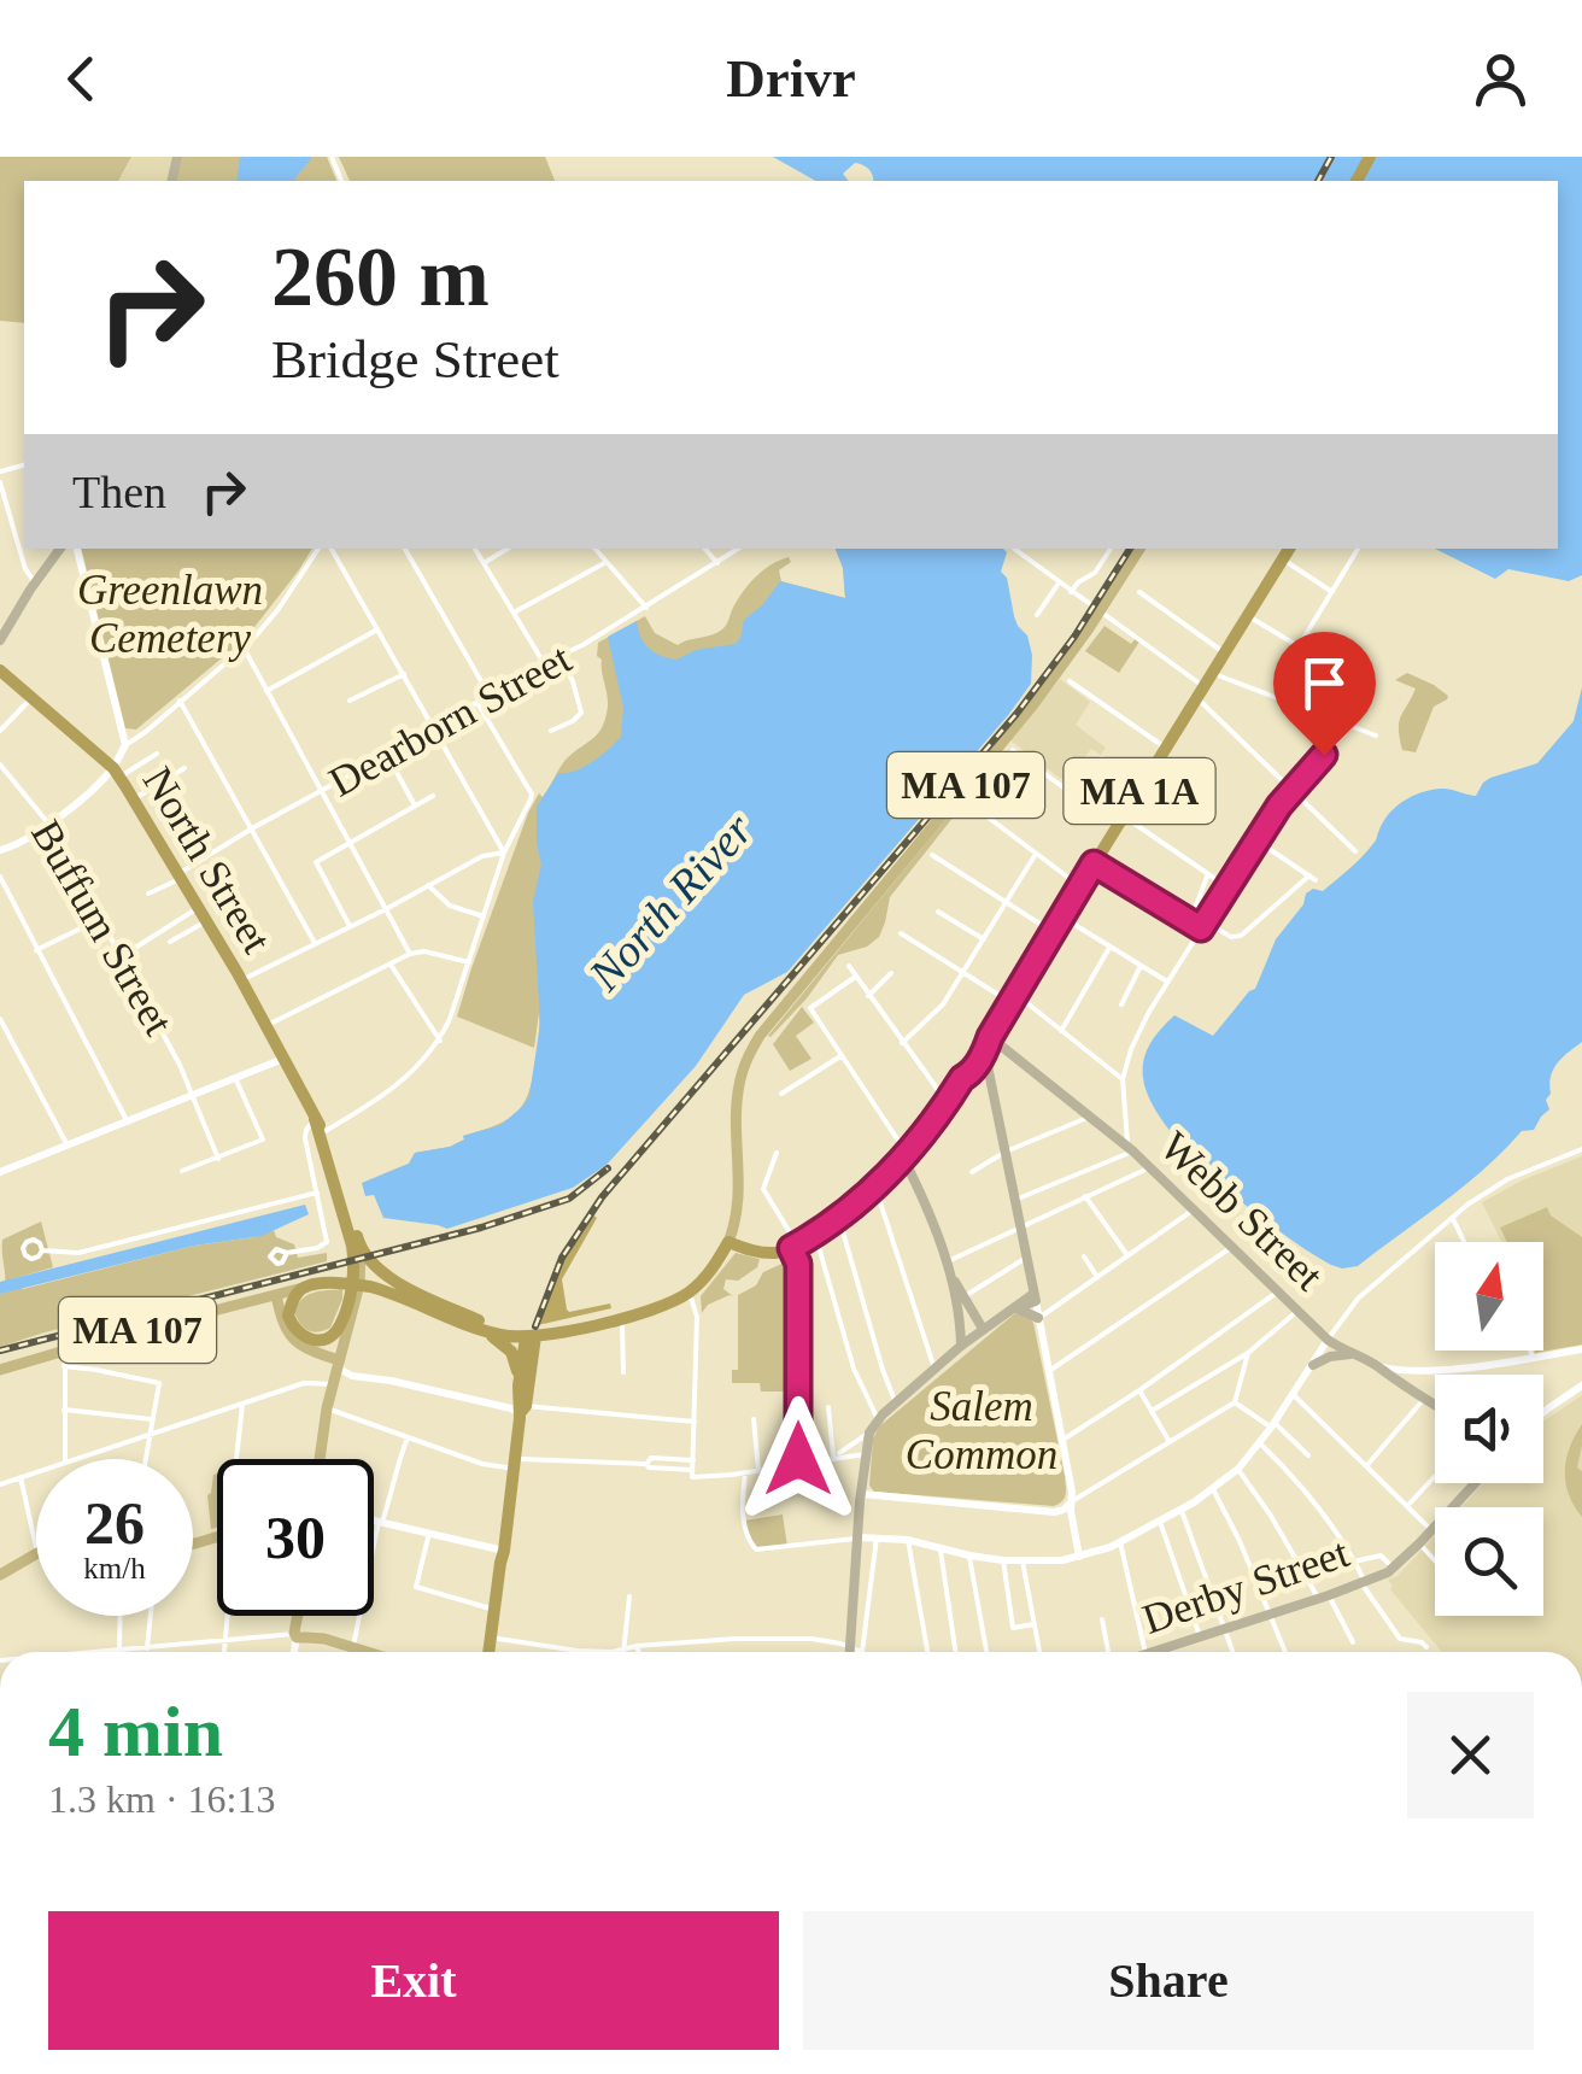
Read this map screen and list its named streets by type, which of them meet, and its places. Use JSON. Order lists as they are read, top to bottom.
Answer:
{
  "streets": {
    "highway": ["MA 107", "MA 1A", "North Street"],
    "main road": ["Webb Street", "Derby Street"],
    "street": ["Dearborn Street", "Buffum Street"]
  },
  "crossings": [
    ["Dearborn Street", "North Street"],
    ["MA 1A", "Webb Street"]
  ],
  "water": ["North River"],
  "parks": ["Greenlawn Cemetery", "Salem Common"],
  "north": "top",
  "page": {
    "header": "Drivr",
    "turn": ["260 m", "Bridge Street"],
    "then": "Then",
    "speed": "26 km/h",
    "limit": "30",
    "heading": ["4 min", "1.3 km · 16:13"],
    "buttons": ["Exit", "Share"]
  }
}
